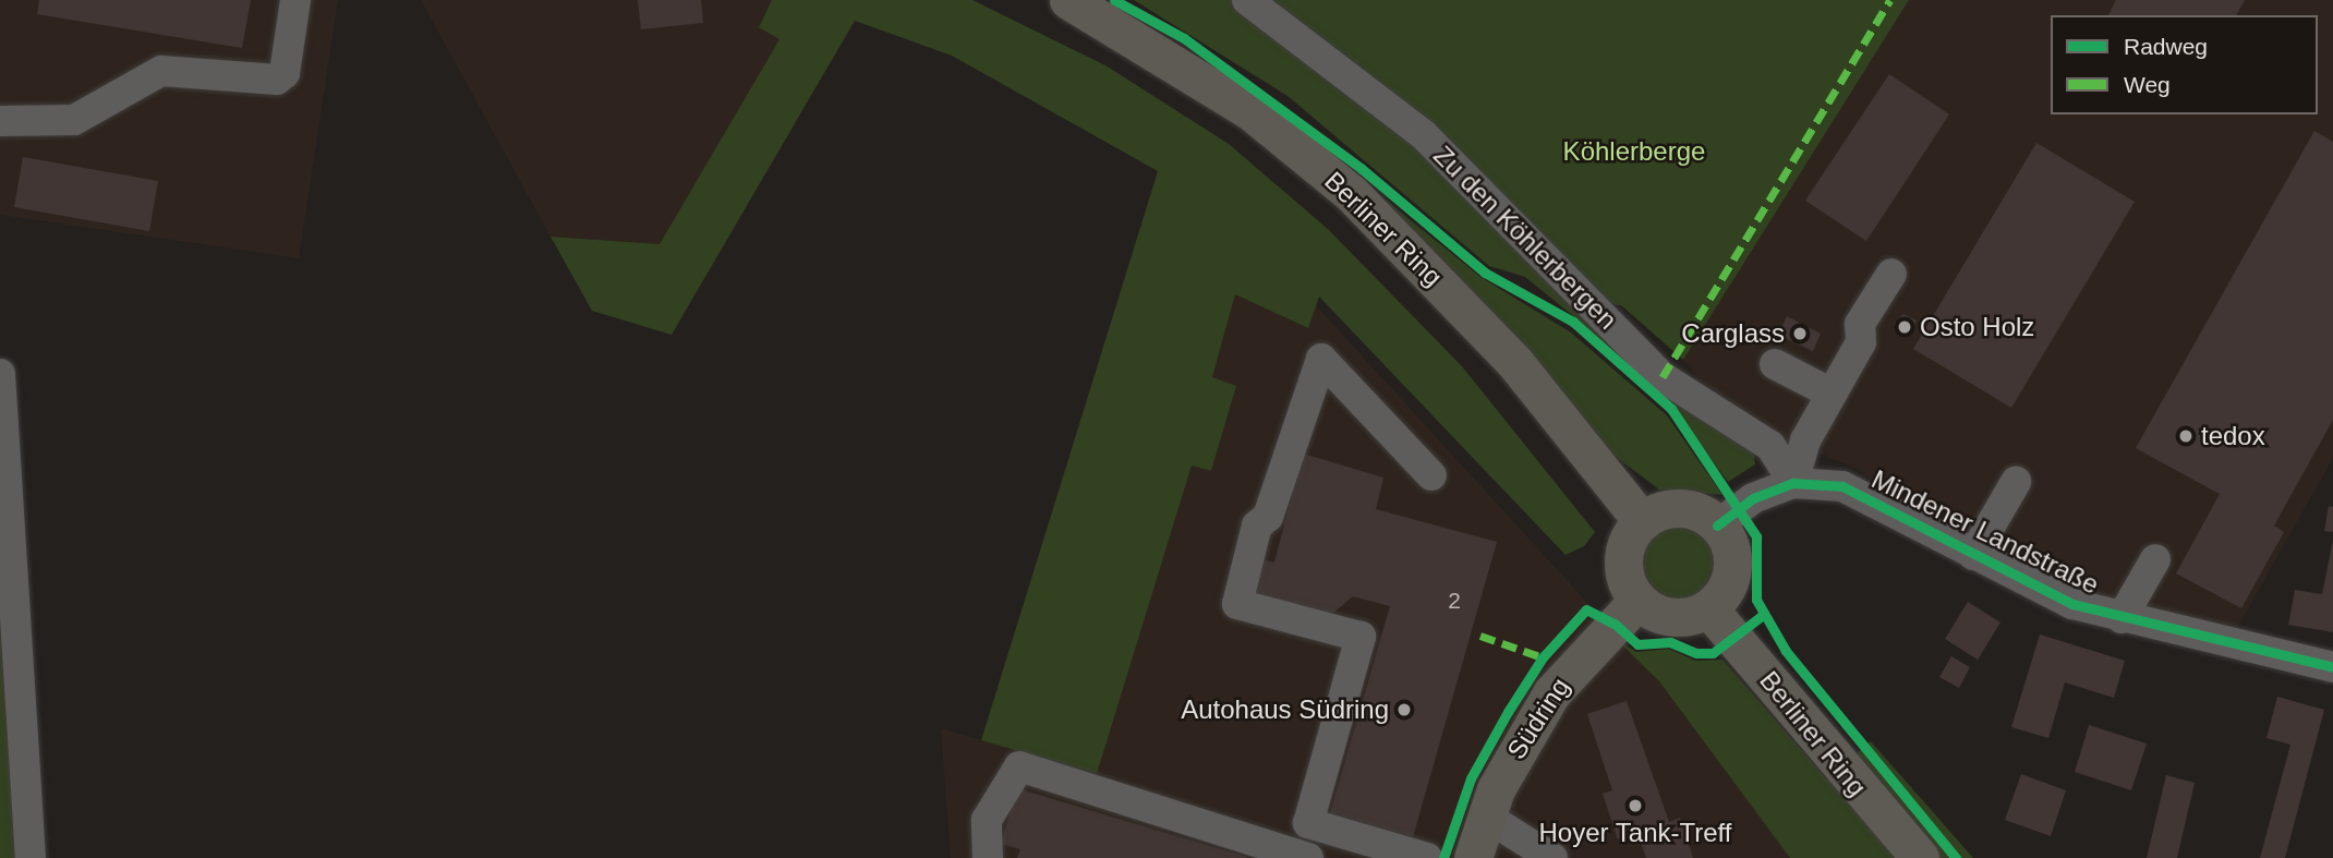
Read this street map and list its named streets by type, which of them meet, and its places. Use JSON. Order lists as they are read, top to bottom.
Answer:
{
  "streets": {
    "main road": ["Berliner Ring", "Südring"],
    "street": ["Zu den Köhlerbergen", "Mindener Landstraße"]
  },
  "crossings": [
    ["Berliner Ring", "Mindener Landstraße"],
    ["Berliner Ring", "Südring"],
    ["Zu den Köhlerbergen", "Mindener Landstraße"],
    ["Mindener Landstraße", "Südring"]
  ],
  "parks": ["Köhlerberge"],
  "places": [
    "Osto Holz",
    "Carglass",
    "tedox",
    "Autohaus Südring",
    "Hoyer Tank-Treff"
  ],
  "house_numbers": ["2"],
  "legend": ["Radweg", "Weg"]
}
